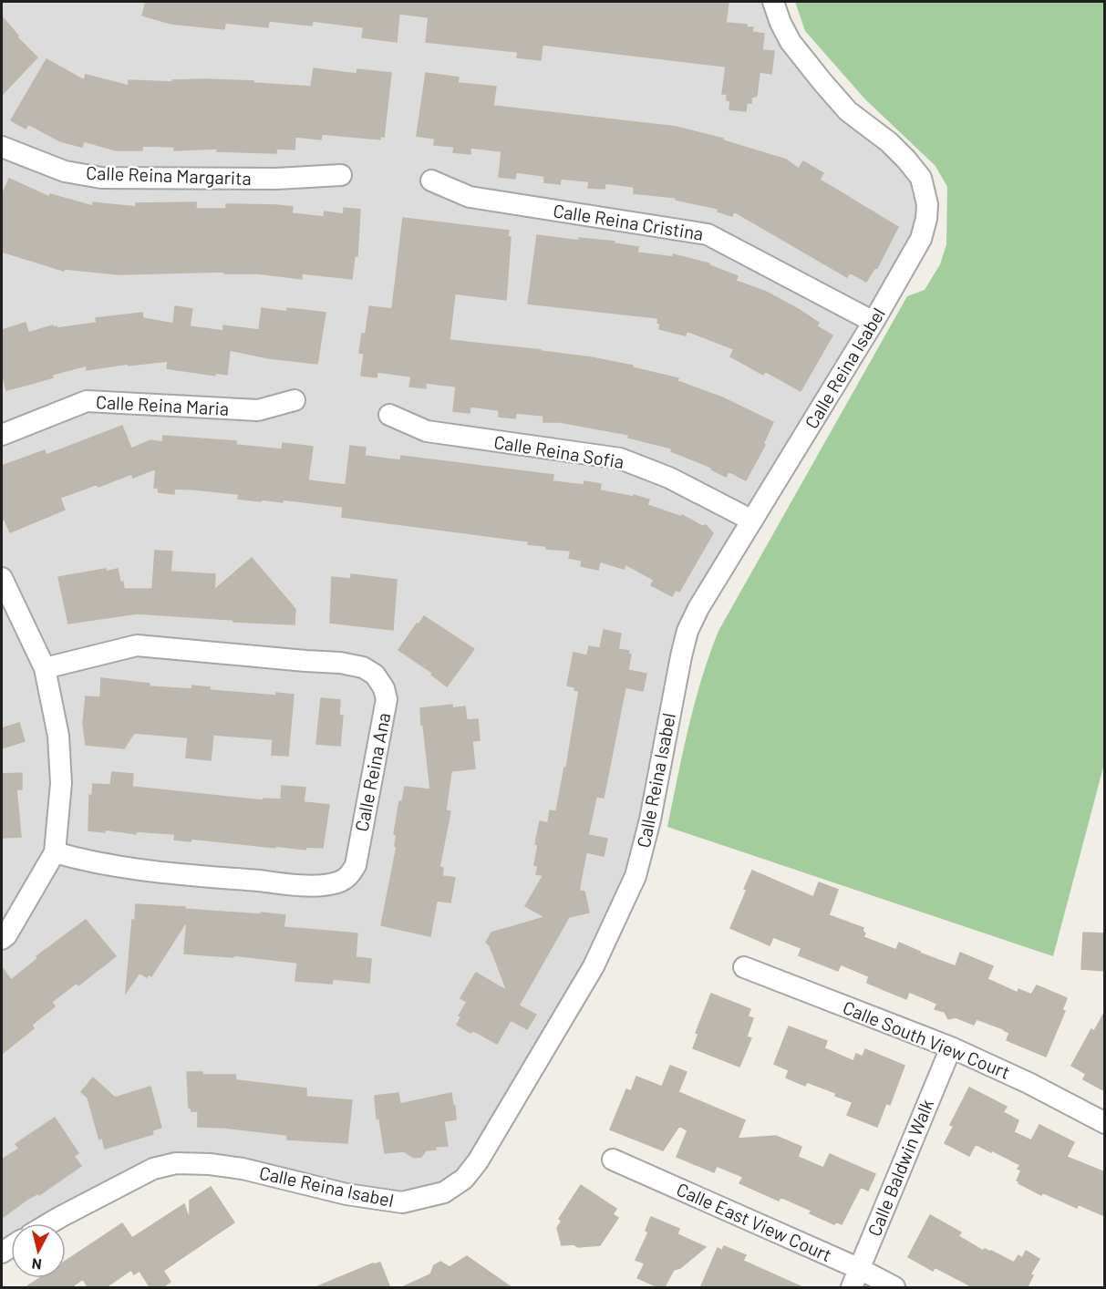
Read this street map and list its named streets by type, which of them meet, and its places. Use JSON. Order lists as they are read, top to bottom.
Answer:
{
  "streets": {
    "street": [
      "Calle Reina Margarita",
      "Calle Reina Cristina",
      "Calle Reina Isabel",
      "Calle Reina Maria",
      "Calle Reina Sofia",
      "Calle Reina Ana",
      "Calle South View Court",
      "Calle Baldwin Walk",
      "Calle East View Court"
    ]
  },
  "crossings": [
    ["Calle Reina Cristina", "Calle Reina Isabel"],
    ["Calle Reina Isabel", "Calle Reina Sofia"],
    ["Calle South View Court", "Calle Baldwin Walk"],
    ["Calle Baldwin Walk", "Calle East View Court"]
  ],
  "north": "bottom"
}
